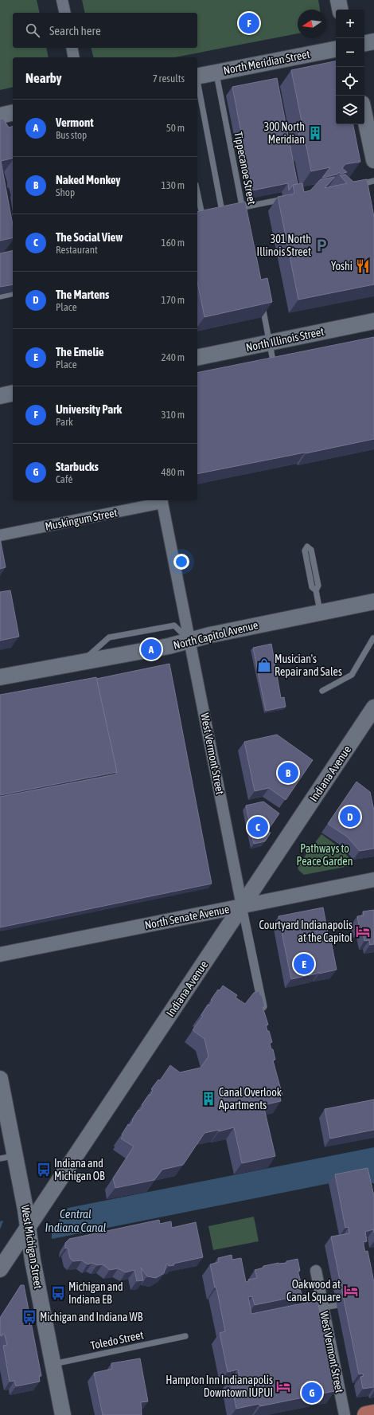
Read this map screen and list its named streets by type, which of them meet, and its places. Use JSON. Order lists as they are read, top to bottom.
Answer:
{
  "streets": {
    "main road": [
      "North Meridian Street",
      "North Illinois Street",
      "North Capitol Avenue",
      "Indiana Avenue",
      "West Michigan Street"
    ],
    "street": ["Muskingum Street", "West Vermont Street", "North Senate Avenue"],
    "lane": ["Tippecanoe Street", "Toledo Street"]
  },
  "crossings": [
    ["North Meridian Street", "Tippecanoe Street"],
    ["Muskingum Street", "West Vermont Street"],
    ["North Capitol Avenue", "West Vermont Street"],
    ["West Vermont Street", "Indiana Avenue"],
    ["West Vermont Street", "North Senate Avenue"],
    ["Indiana Avenue", "North Senate Avenue"],
    ["Indiana Avenue", "West Michigan Street"],
    ["West Michigan Street", "Toledo Street"]
  ],
  "water": ["Central Indiana Canal"],
  "parks": ["Pathways to Peace Garden"],
  "places": {
    "building": ["300 North Meridian", "Canal Overlook Apartments"],
    "parking": ["301 North Illinois Street"],
    "restaurant": ["Yoshi"],
    "shop": ["Musician's Repair and Sales"],
    "hotel": ["Courtyard Indianapolis at the Capitol", "Oakwood at Canal Square", "Hampton Inn Indianapolis Downtown IUPUI"],
    "bus stop": ["Indiana and Michigan OB", "Michigan and Indiana EB", "Michigan and Indiana WB"]
  },
  "north": "left",
  "page": {
    "map_buttons": ["+", "−"],
    "pins": [
      "F",
      "A",
      "B",
      "D",
      "C",
      "E",
      "G"
    ],
    "search": "Search here",
    "heading": ["Nearby", "7 results"],
    "list": [
      {
        "mark": "A",
        "name": "Vermont",
        "note": "Bus stop",
        "value": "50 m"
      },
      {
        "mark": "B",
        "name": "Naked Monkey",
        "note": "Shop",
        "value": "130 m"
      },
      {
        "mark": "C",
        "name": "The Social View",
        "note": "Restaurant",
        "value": "160 m"
      },
      {
        "mark": "D",
        "name": "The Martens",
        "note": "Place",
        "value": "170 m"
      },
      {
        "mark": "E",
        "name": "The Emelie",
        "note": "Place",
        "value": "240 m"
      },
      {
        "mark": "F",
        "name": "University Park",
        "note": "Park",
        "value": "310 m"
      },
      {
        "mark": "G",
        "name": "Starbucks",
        "note": "Café",
        "value": "480 m"
      }
    ]
  }
}
